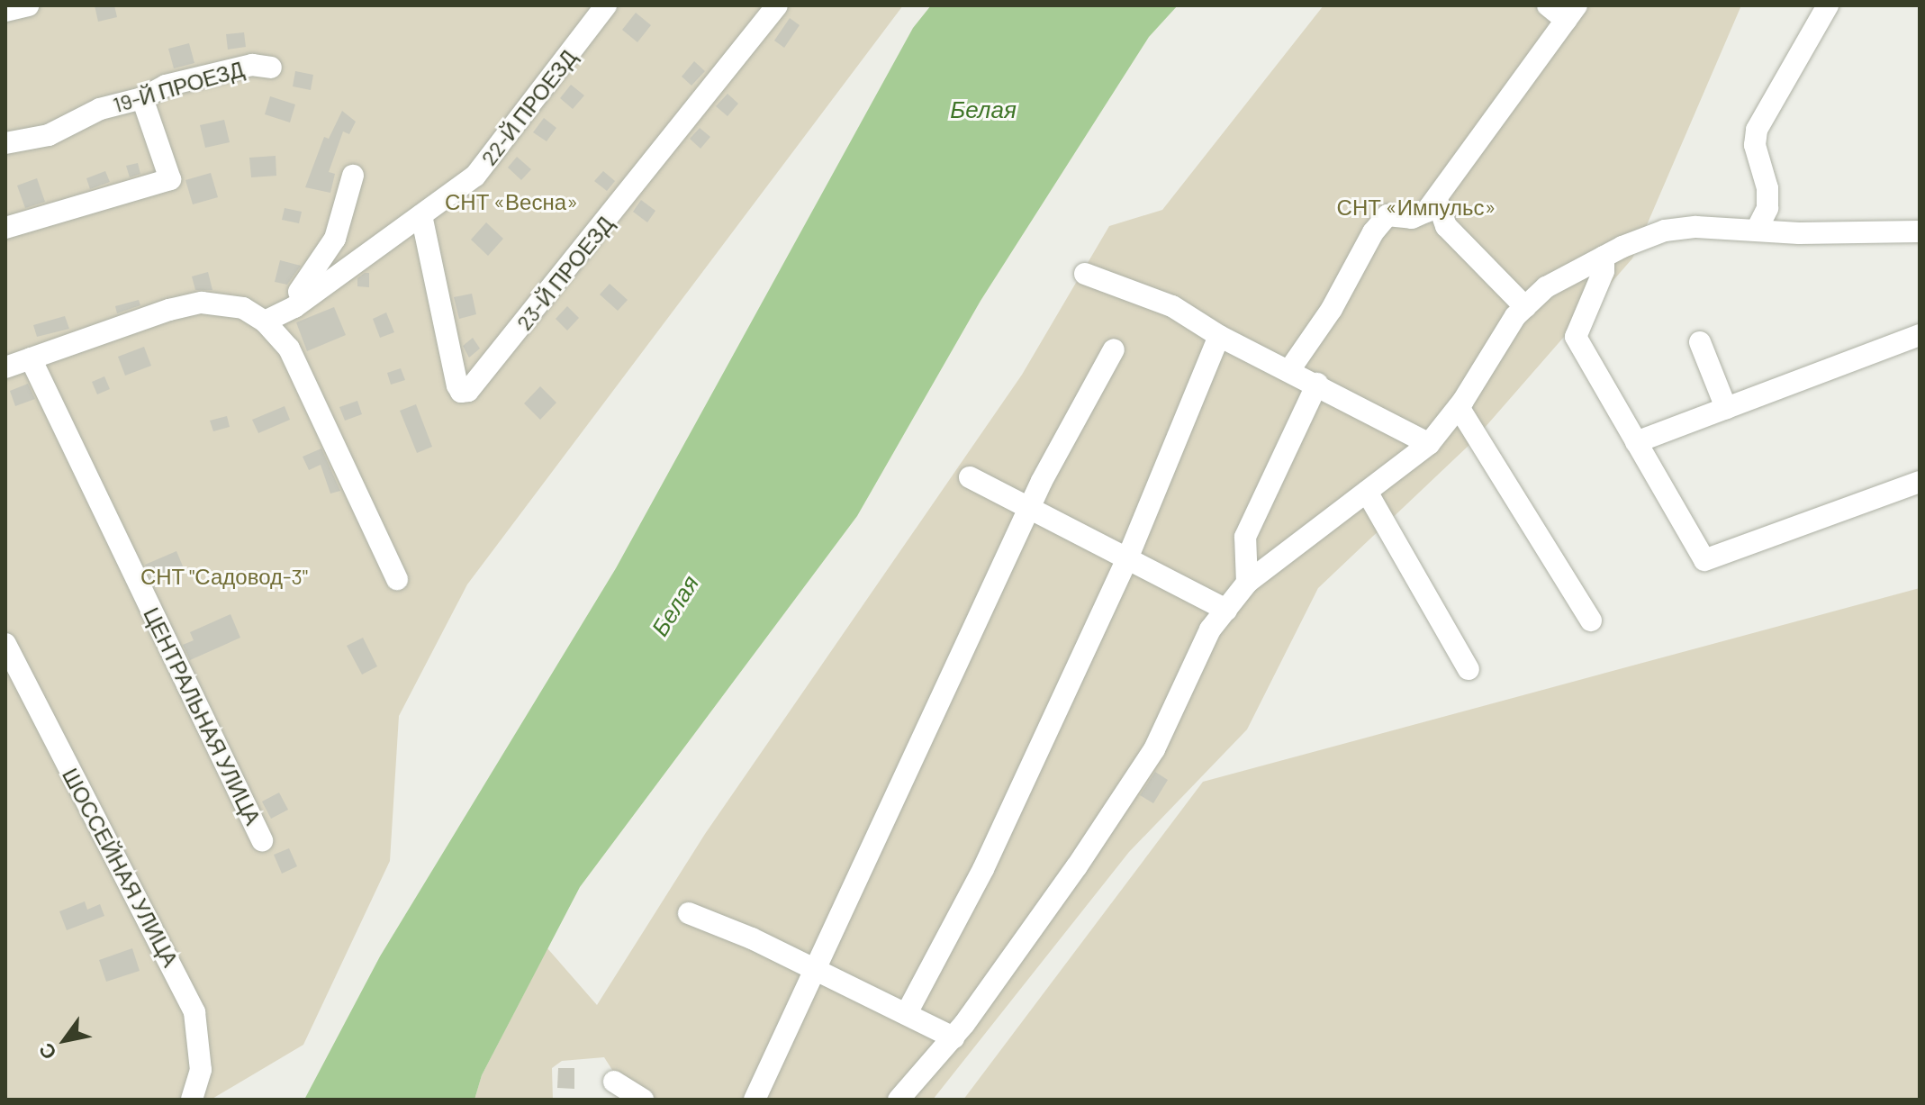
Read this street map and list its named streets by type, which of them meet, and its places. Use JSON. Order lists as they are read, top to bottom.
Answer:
{
  "streets": {
    "street": [
      "19-Й ПРОЕЗД",
      "22-Й ПРОЕЗД",
      "23-Й ПРОЕЗД",
      "ЦЕНТРАЛЬНАЯ УЛИЦА",
      "ШОССЕЙНАЯ УЛИЦА"
    ]
  },
  "crossings": [
    ["22-Й ПРОЕЗД", "23-Й ПРОЕЗД"]
  ],
  "water": ["Белая"],
  "parks": ["СНТ «Весна»", "СНТ «Импульс»", "СНТ \"Садовод-3\""],
  "north": "bottom left"
}
